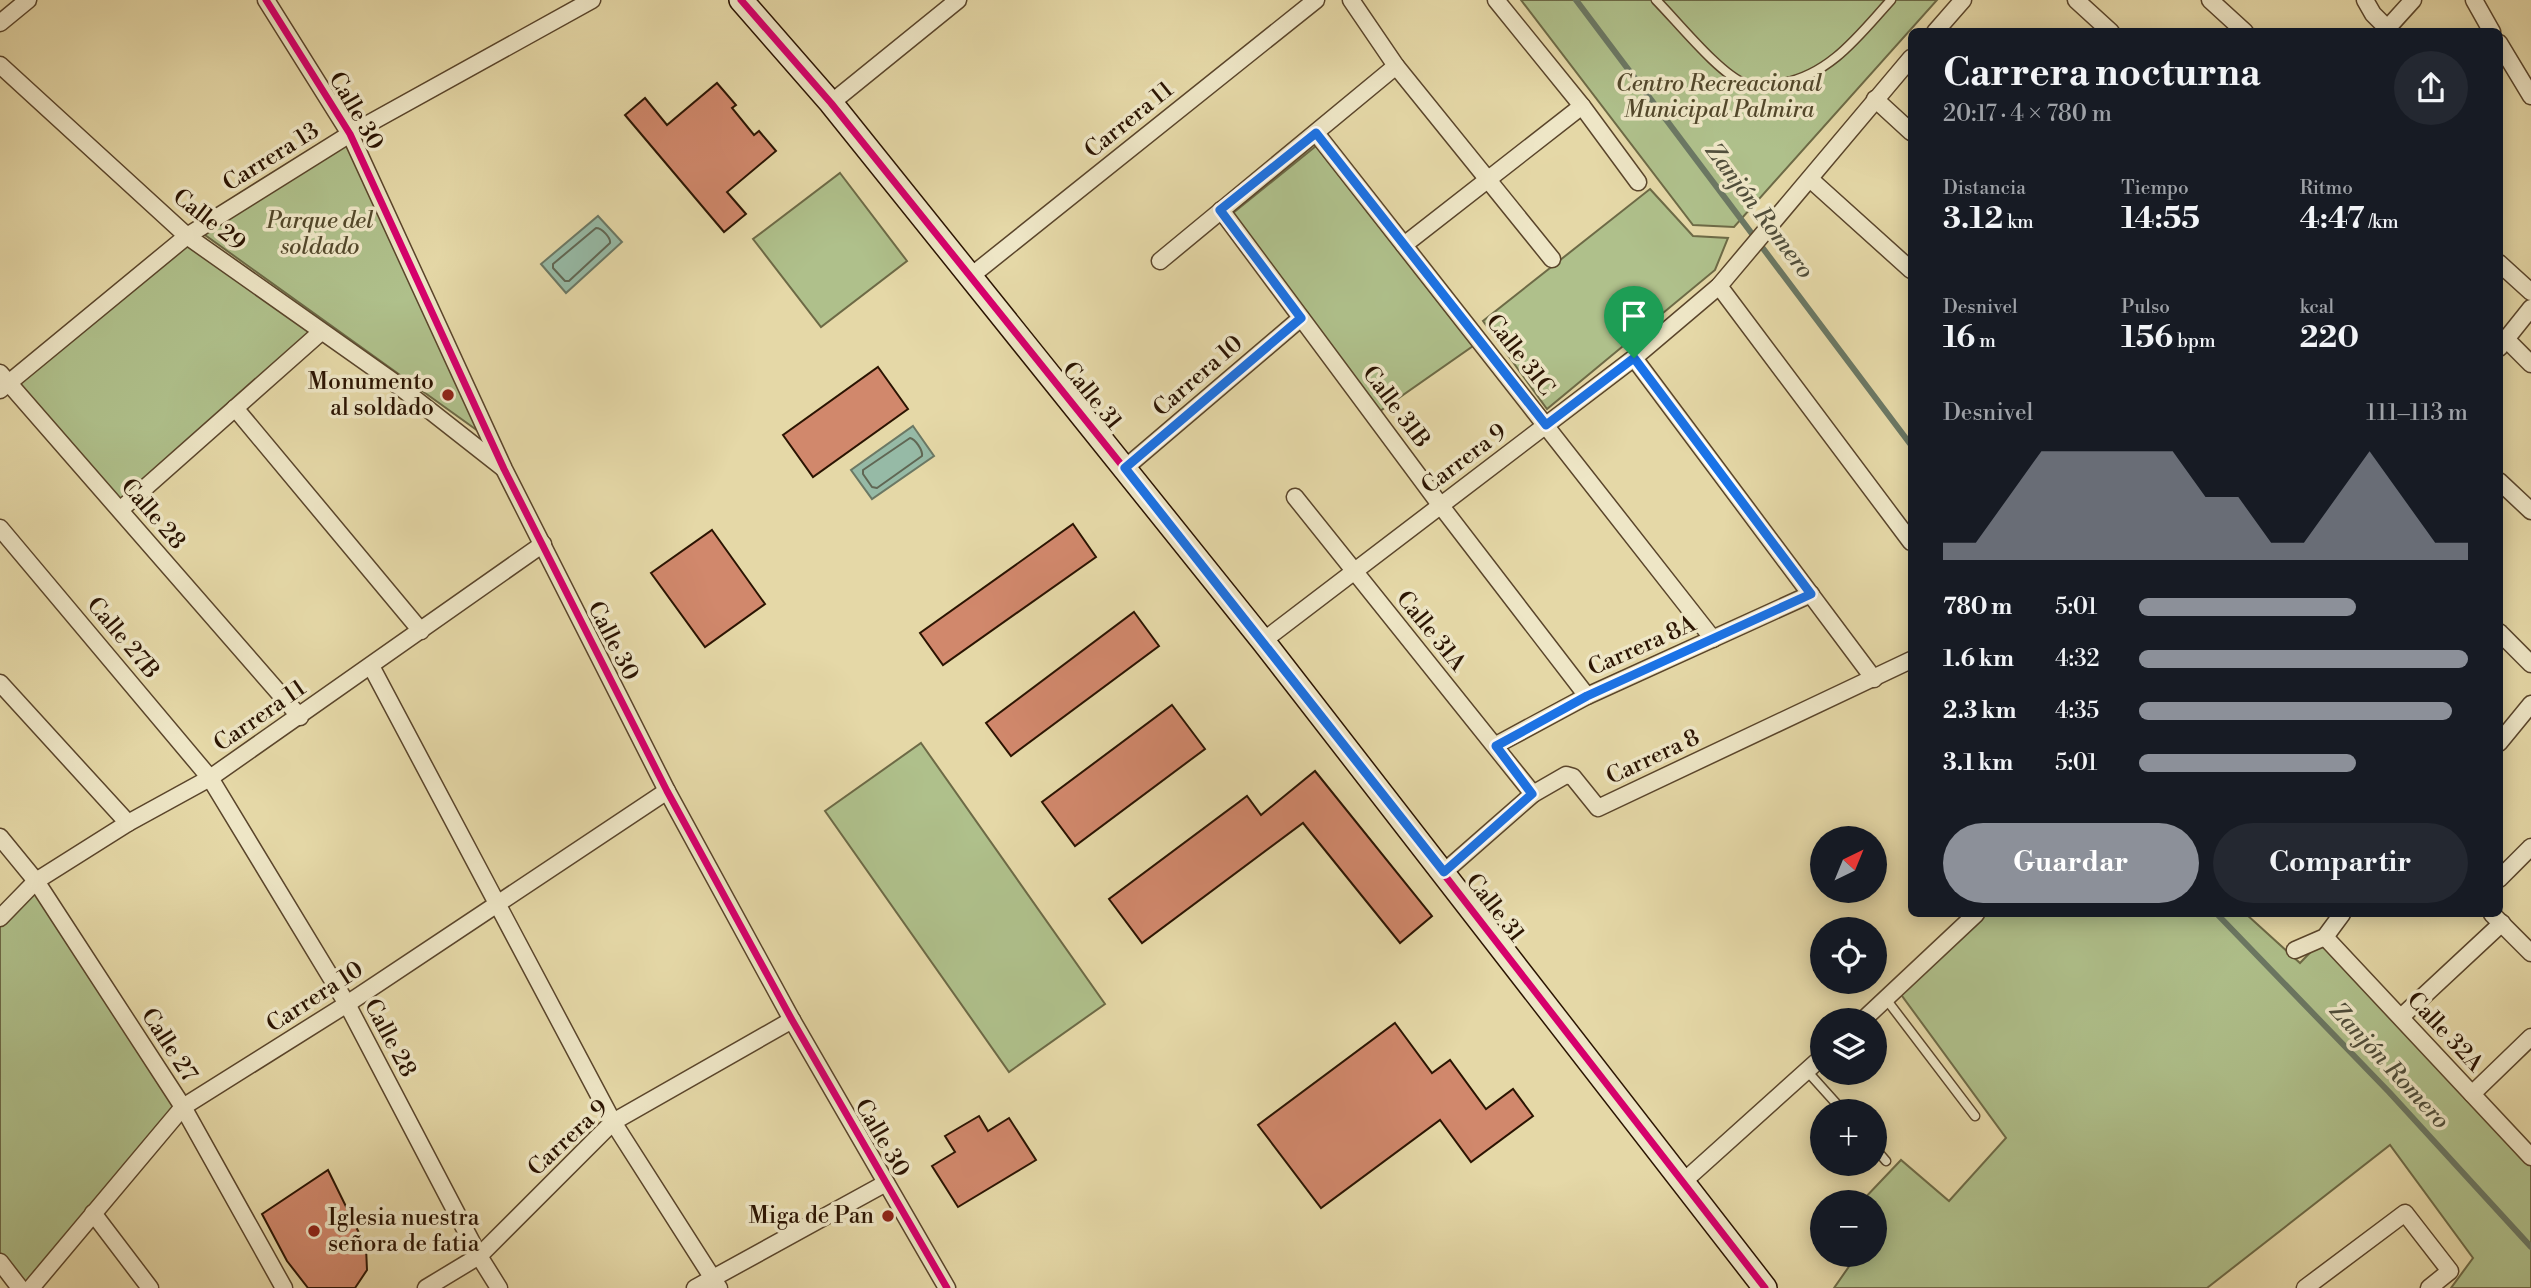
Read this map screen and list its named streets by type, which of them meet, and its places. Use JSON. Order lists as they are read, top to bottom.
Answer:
{
  "streets": {
    "main road": ["Calle 31"],
    "street": [
      "Calle 30",
      "Carrera 11",
      "Carrera 13",
      "Calle 29",
      "Calle 31C",
      "Carrera 10",
      "Calle 31B",
      "Carrera 9",
      "Calle 28",
      "Calle 31A",
      "Calle 27B",
      "Carrera 8A",
      "Carrera 8",
      "Calle 32A",
      "Calle 27"
    ]
  },
  "crossings": [
    ["Calle 30", "Carrera 11"],
    ["Calle 30", "Carrera 13"],
    ["Calle 30", "Calle 29"],
    ["Calle 30", "Carrera 10"],
    ["Calle 30", "Carrera 9"],
    ["Carrera 11", "Calle 31"],
    ["Carrera 11", "Calle 28"],
    ["Carrera 11", "Calle 27B"],
    ["Carrera 11", "Calle 27"],
    ["Carrera 13", "Calle 29"],
    ["Carrera 13", "Calle 28"],
    ["Calle 31C", "Carrera 9"],
    ["Calle 31C", "Carrera 8A"],
    ["Carrera 10", "Calle 31"],
    ["Carrera 10", "Calle 31B"],
    ["Carrera 10", "Calle 28"],
    ["Carrera 10", "Calle 27"],
    ["Calle 31", "Carrera 9"],
    ["Calle 31", "Carrera 8"],
    ["Calle 31B", "Carrera 9"],
    ["Calle 31B", "Carrera 8A"],
    ["Carrera 9", "Calle 28"],
    ["Carrera 9", "Calle 31A"],
    ["Calle 28", "Calle 27B"],
    ["Calle 31A", "Carrera 8A"],
    ["Calle 31A", "Carrera 8"]
  ],
  "water": ["Zanjón Romero"],
  "parks": ["Centro Recreacional Municipal Palmira", "Parque del soldado"],
  "places": ["Monumento al soldado", "Miga de Pan", "Iglesia nuestra señora de fatia"],
  "north": "top right",
  "page": {
    "heading": ["Carrera nocturna", "20:17 · 4 × 780 m"],
    "stats": [
      ["Distancia", "3.12 km"],
      ["Tiempo", "14:55"],
      ["Ritmo", "4:47 /km"],
      ["Desnivel", "16 m"],
      ["Pulso", "156 bpm"],
      ["kcal", "220"]
    ],
    "chart": ["Desnivel", "111–113 m"],
    "list": [
      {
        "name": "780 m",
        "note": "5:01"
      },
      {
        "name": "1.6 km",
        "note": "4:32"
      },
      {
        "name": "2.3 km",
        "note": "4:35"
      },
      {
        "name": "3.1 km",
        "note": "5:01"
      }
    ],
    "buttons": ["Guardar", "Compartir"],
    "map_buttons": ["+", "−"]
  }
}
